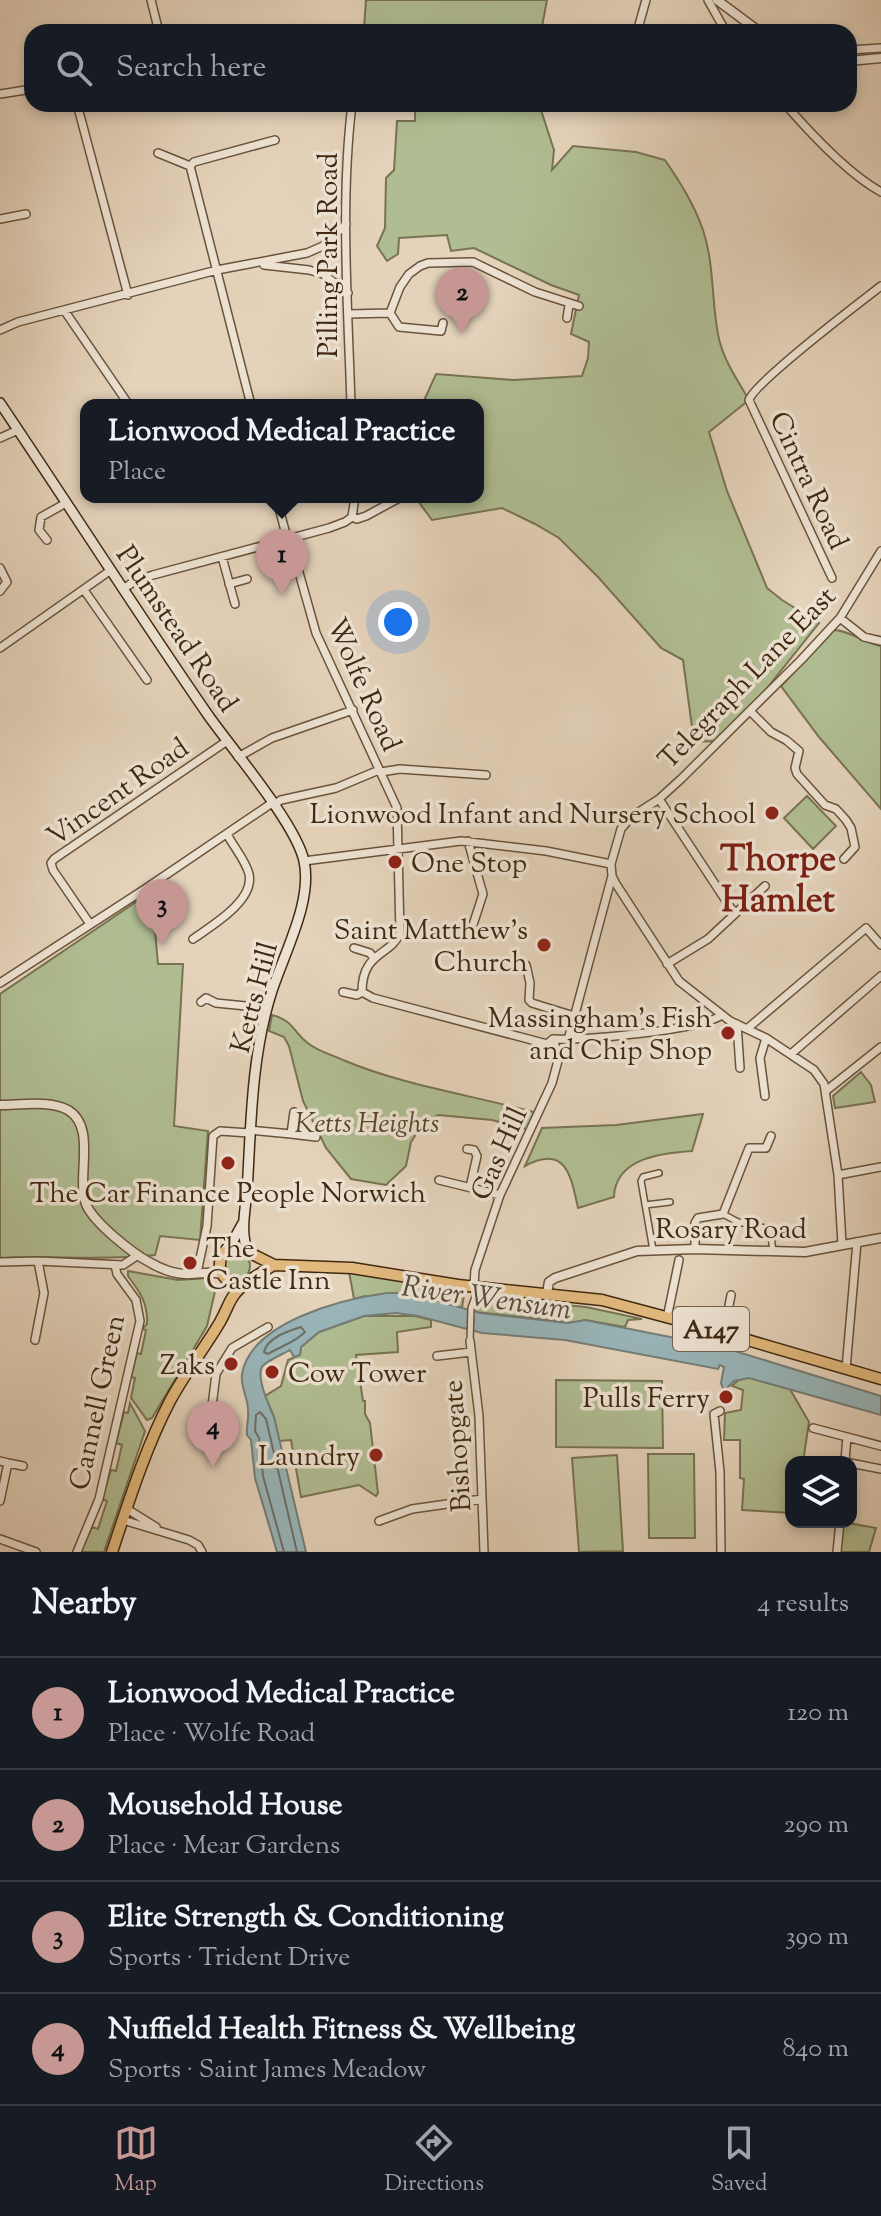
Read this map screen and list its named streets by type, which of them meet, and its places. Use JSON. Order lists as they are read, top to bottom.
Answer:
{
  "streets": {
    "main road": ["Plumstead Road", "Ketts Hill", "A147"],
    "street": [
      "Pilling Park Road",
      "Cintra Road",
      "Telegraph Lane East",
      "Wolfe Road",
      "Vincent Road",
      "Gas Hill",
      "Rosary Road",
      "Cannell Green",
      "Bishopgate"
    ]
  },
  "crossings": [
    ["Plumstead Road", "Vincent Road"],
    ["Plumstead Road", "Ketts Hill"],
    ["Ketts Hill", "A147"],
    ["Gas Hill", "A147"],
    ["Rosary Road", "A147"]
  ],
  "districts": ["Thorpe Hamlet"],
  "water": ["River Wensum"],
  "parks": ["Ketts Heights"],
  "places": [
    "Lionwood Infant and Nursery School",
    "One Stop",
    "Saint Matthew's Church",
    "Massingham's Fish and Chip Shop",
    "The Car Finance People Norwich",
    "The Castle Inn",
    "Zaks",
    "Cow Tower",
    "Pulls Ferry",
    "Laundry"
  ],
  "page": {
    "search": "Search here",
    "pins": [
      "2",
      "1",
      "3",
      "4"
    ],
    "popup": ["Lionwood Medical Practice", "Place"],
    "heading": ["Nearby", "4 results"],
    "list": [
      {
        "mark": "1",
        "name": "Lionwood Medical Practice",
        "note": "Place · Wolfe Road",
        "value": "120 m"
      },
      {
        "mark": "2",
        "name": "Mousehold House",
        "note": "Place · Mear Gardens",
        "value": "290 m"
      },
      {
        "mark": "3",
        "name": "Elite Strength & Conditioning",
        "note": "Sports · Trident Drive",
        "value": "390 m"
      },
      {
        "mark": "4",
        "name": "Nuffield Health Fitness & Wellbeing",
        "note": "Sports · Saint James Meadow",
        "value": "840 m"
      }
    ],
    "nav": ["Map", "Directions", "Saved"]
  }
}
